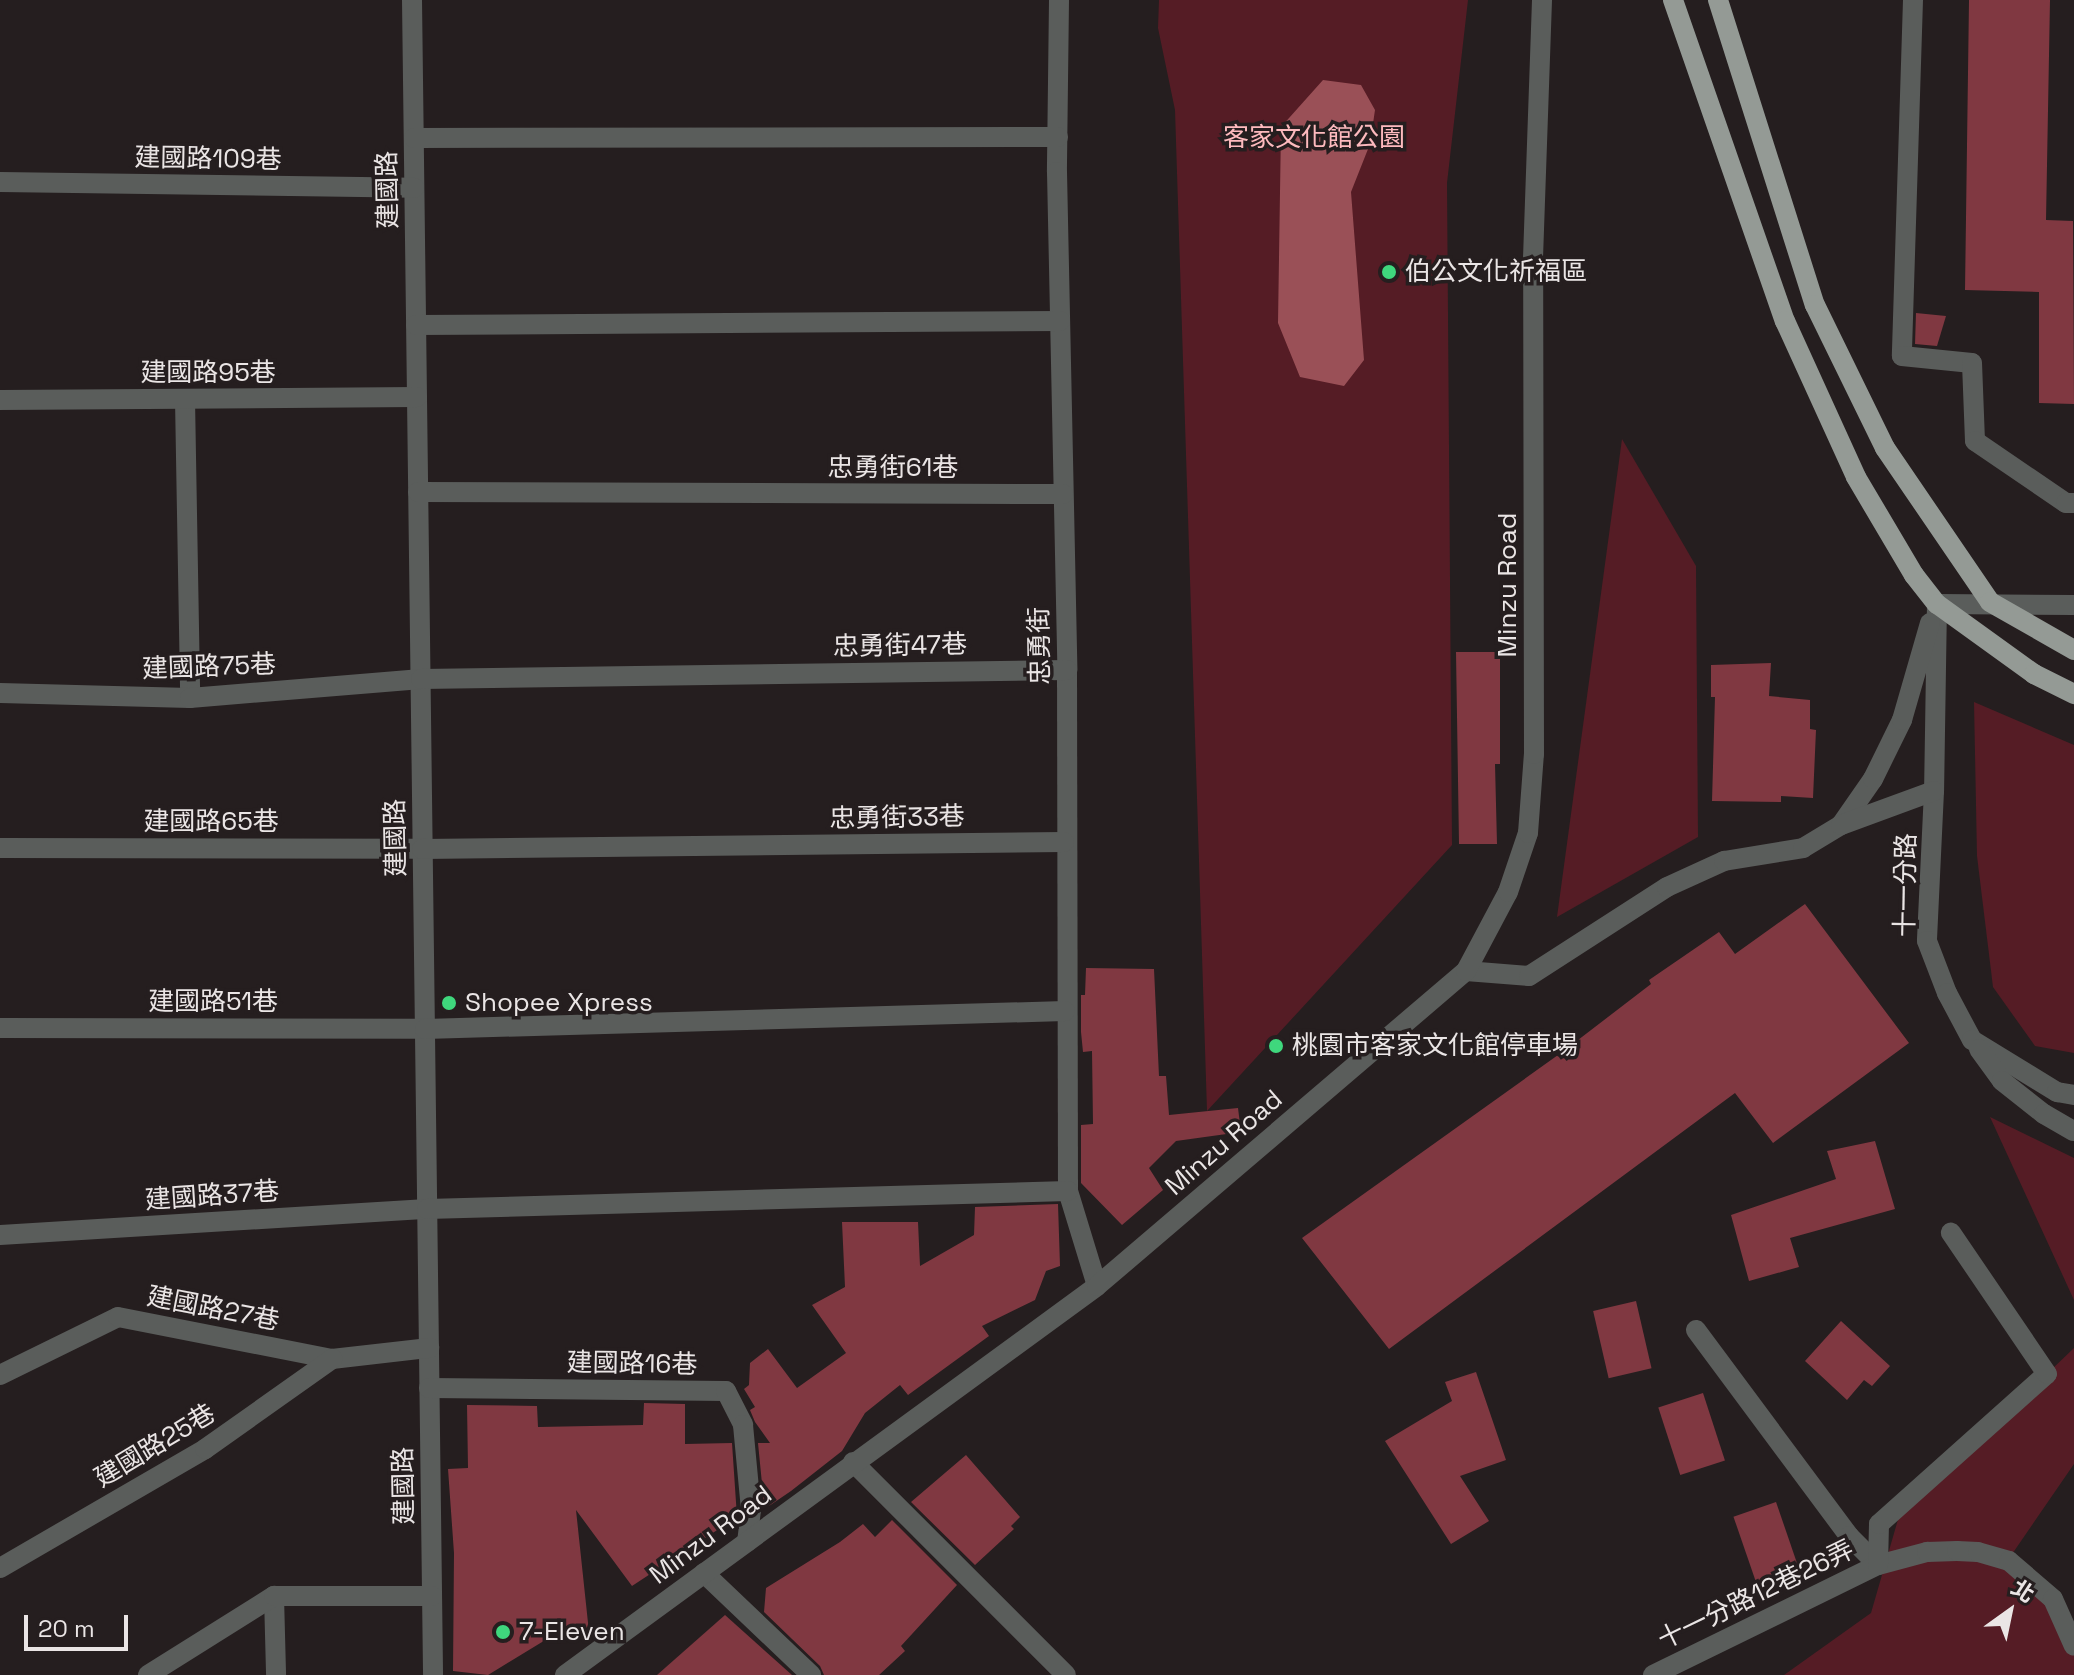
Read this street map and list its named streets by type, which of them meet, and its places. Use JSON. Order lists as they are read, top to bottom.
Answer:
{
  "streets": {
    "street": [
      "建國路109巷",
      "建國路",
      "建國路95巷",
      "忠勇街61巷",
      "Minzu Road",
      "忠勇街47巷",
      "忠勇街",
      "建國路75巷",
      "忠勇街33巷",
      "建國路65巷",
      "十一分路",
      "建國路51巷",
      "建國路37巷",
      "建國路27巷",
      "建國路16巷",
      "建國路25巷",
      "十一分路12巷26弄"
    ]
  },
  "crossings": [
    ["建國路109巷", "建國路"],
    ["建國路", "建國路95巷"],
    ["建國路", "忠勇街61巷"],
    ["建國路", "忠勇街47巷"],
    ["建國路", "建國路75巷"],
    ["建國路", "忠勇街33巷"],
    ["建國路", "建國路65巷"],
    ["建國路", "建國路51巷"],
    ["建國路", "建國路37巷"],
    ["建國路", "建國路27巷"],
    ["建國路", "建國路16巷"],
    ["忠勇街61巷", "忠勇街"],
    ["Minzu Road", "忠勇街"],
    ["Minzu Road", "建國路16巷"],
    ["忠勇街47巷", "忠勇街"],
    ["忠勇街47巷", "建國路75巷"],
    ["忠勇街", "忠勇街33巷"],
    ["忠勇街", "建國路51巷"],
    ["忠勇街", "建國路37巷"],
    ["忠勇街33巷", "建國路65巷"],
    ["建國路27巷", "建國路25巷"]
  ],
  "parks": ["客家文化館公園"],
  "places": [
    "伯公文化祈福區",
    "Shopee Xpress",
    "桃園市客家文化館停車場",
    "7-Eleven"
  ],
  "scale_bar": "20 m",
  "north": "top right"
}
